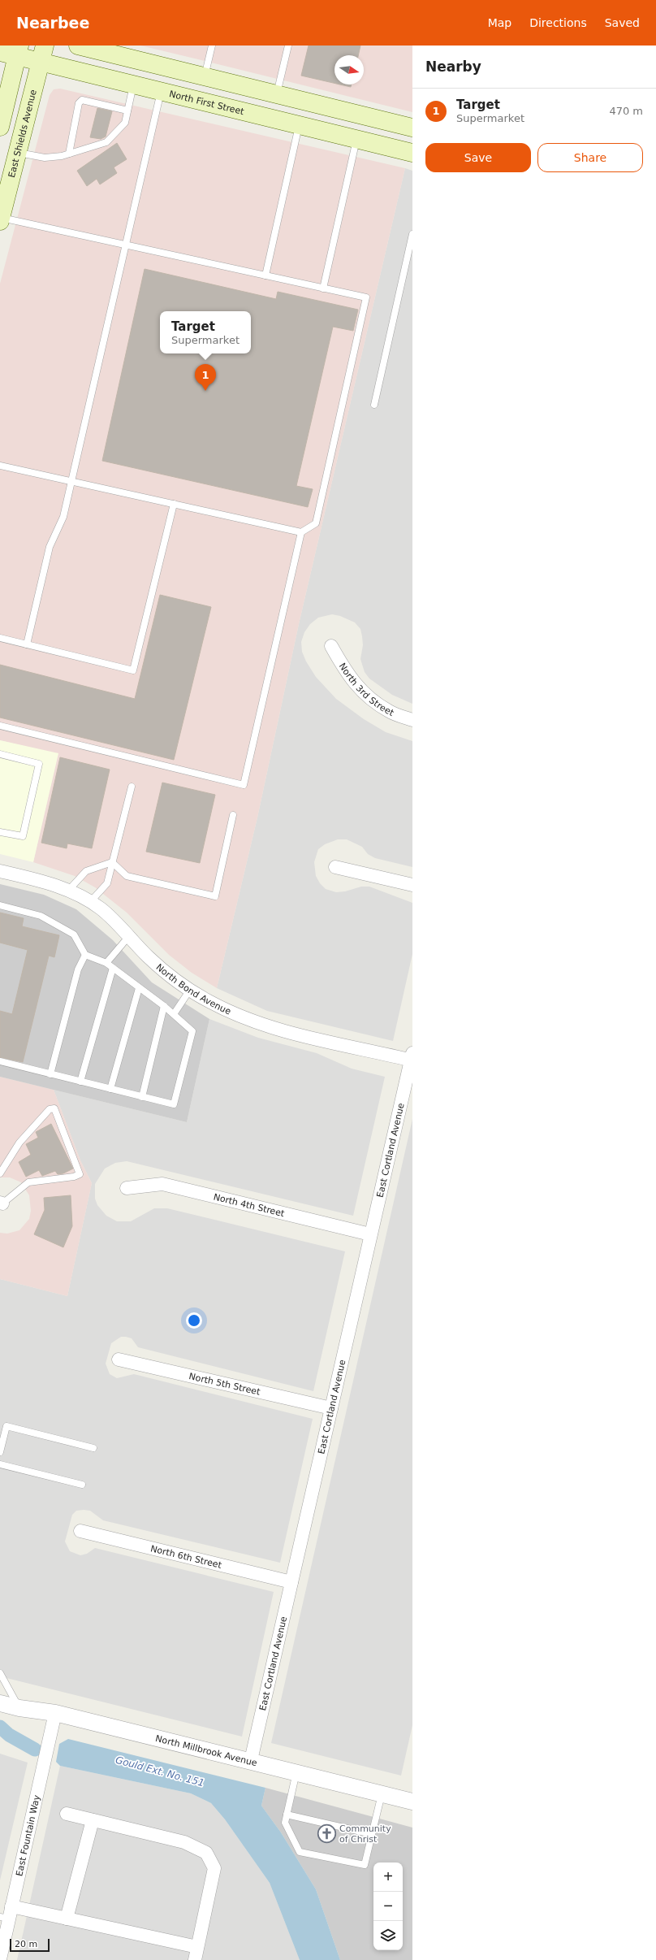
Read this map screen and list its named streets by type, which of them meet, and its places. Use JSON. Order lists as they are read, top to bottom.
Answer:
{
  "streets": {
    "main road": ["North First Street", "East Shields Avenue"],
    "street": [
      "North 3rd Street",
      "North Bond Avenue",
      "East Cortland Avenue",
      "North 4th Street",
      "North 5th Street",
      "North 6th Street",
      "North Millbrook Avenue",
      "East Fountain Way"
    ]
  },
  "crossings": [
    ["North First Street", "East Shields Avenue"],
    ["North Bond Avenue", "East Cortland Avenue"],
    ["East Cortland Avenue", "North 4th Street"],
    ["East Cortland Avenue", "North 5th Street"],
    ["East Cortland Avenue", "North 6th Street"],
    ["East Cortland Avenue", "North Millbrook Avenue"],
    ["North Millbrook Avenue", "East Fountain Way"]
  ],
  "water": ["Gould Ext. No. 151"],
  "places": {
    "church": ["Community of Christ"]
  },
  "scale_bar": "20 m",
  "north": "right",
  "page": {
    "header": "Nearbee",
    "nav": ["Map", "Directions", "Saved"],
    "heading": "Nearby",
    "list": [
      {
        "mark": "1",
        "name": "Target",
        "note": "Supermarket",
        "value": "470 m"
      }
    ],
    "buttons": ["Save", "Share"],
    "popup": ["Target", "Supermarket"],
    "pins": "1",
    "map_buttons": ["+", "−"],
    "scale": "20 m"
  }
}
